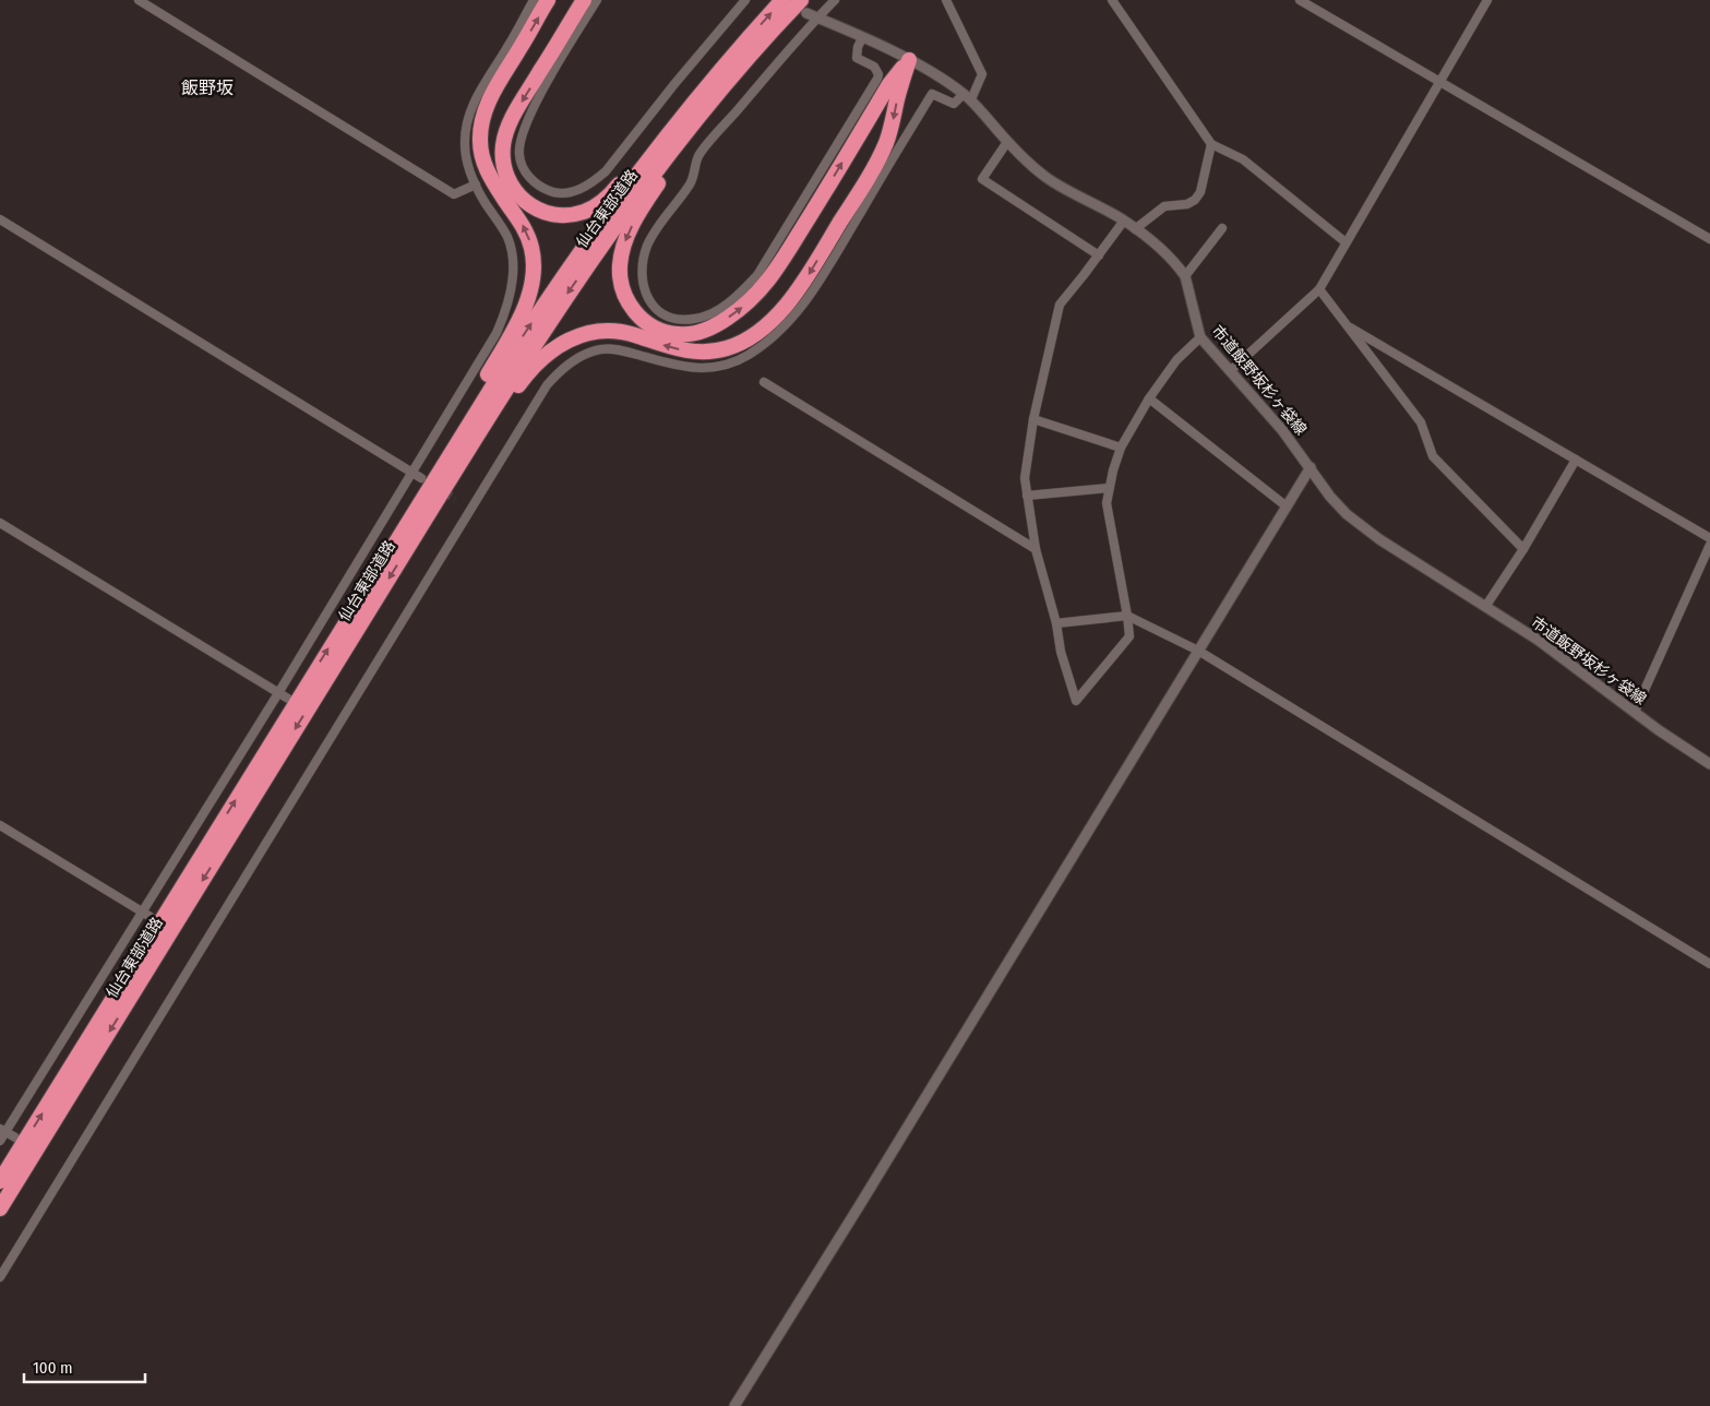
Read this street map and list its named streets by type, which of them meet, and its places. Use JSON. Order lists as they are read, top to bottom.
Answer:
{
  "streets": {
    "highway": ["仙台東部道路"],
    "street": ["市道飯野坂杉ヶ袋線"]
  },
  "crossings": [
    ["仙台東部道路", "市道飯野坂杉ヶ袋線"]
  ],
  "districts": ["飯野坂"],
  "scale_bar": "100 m"
}
